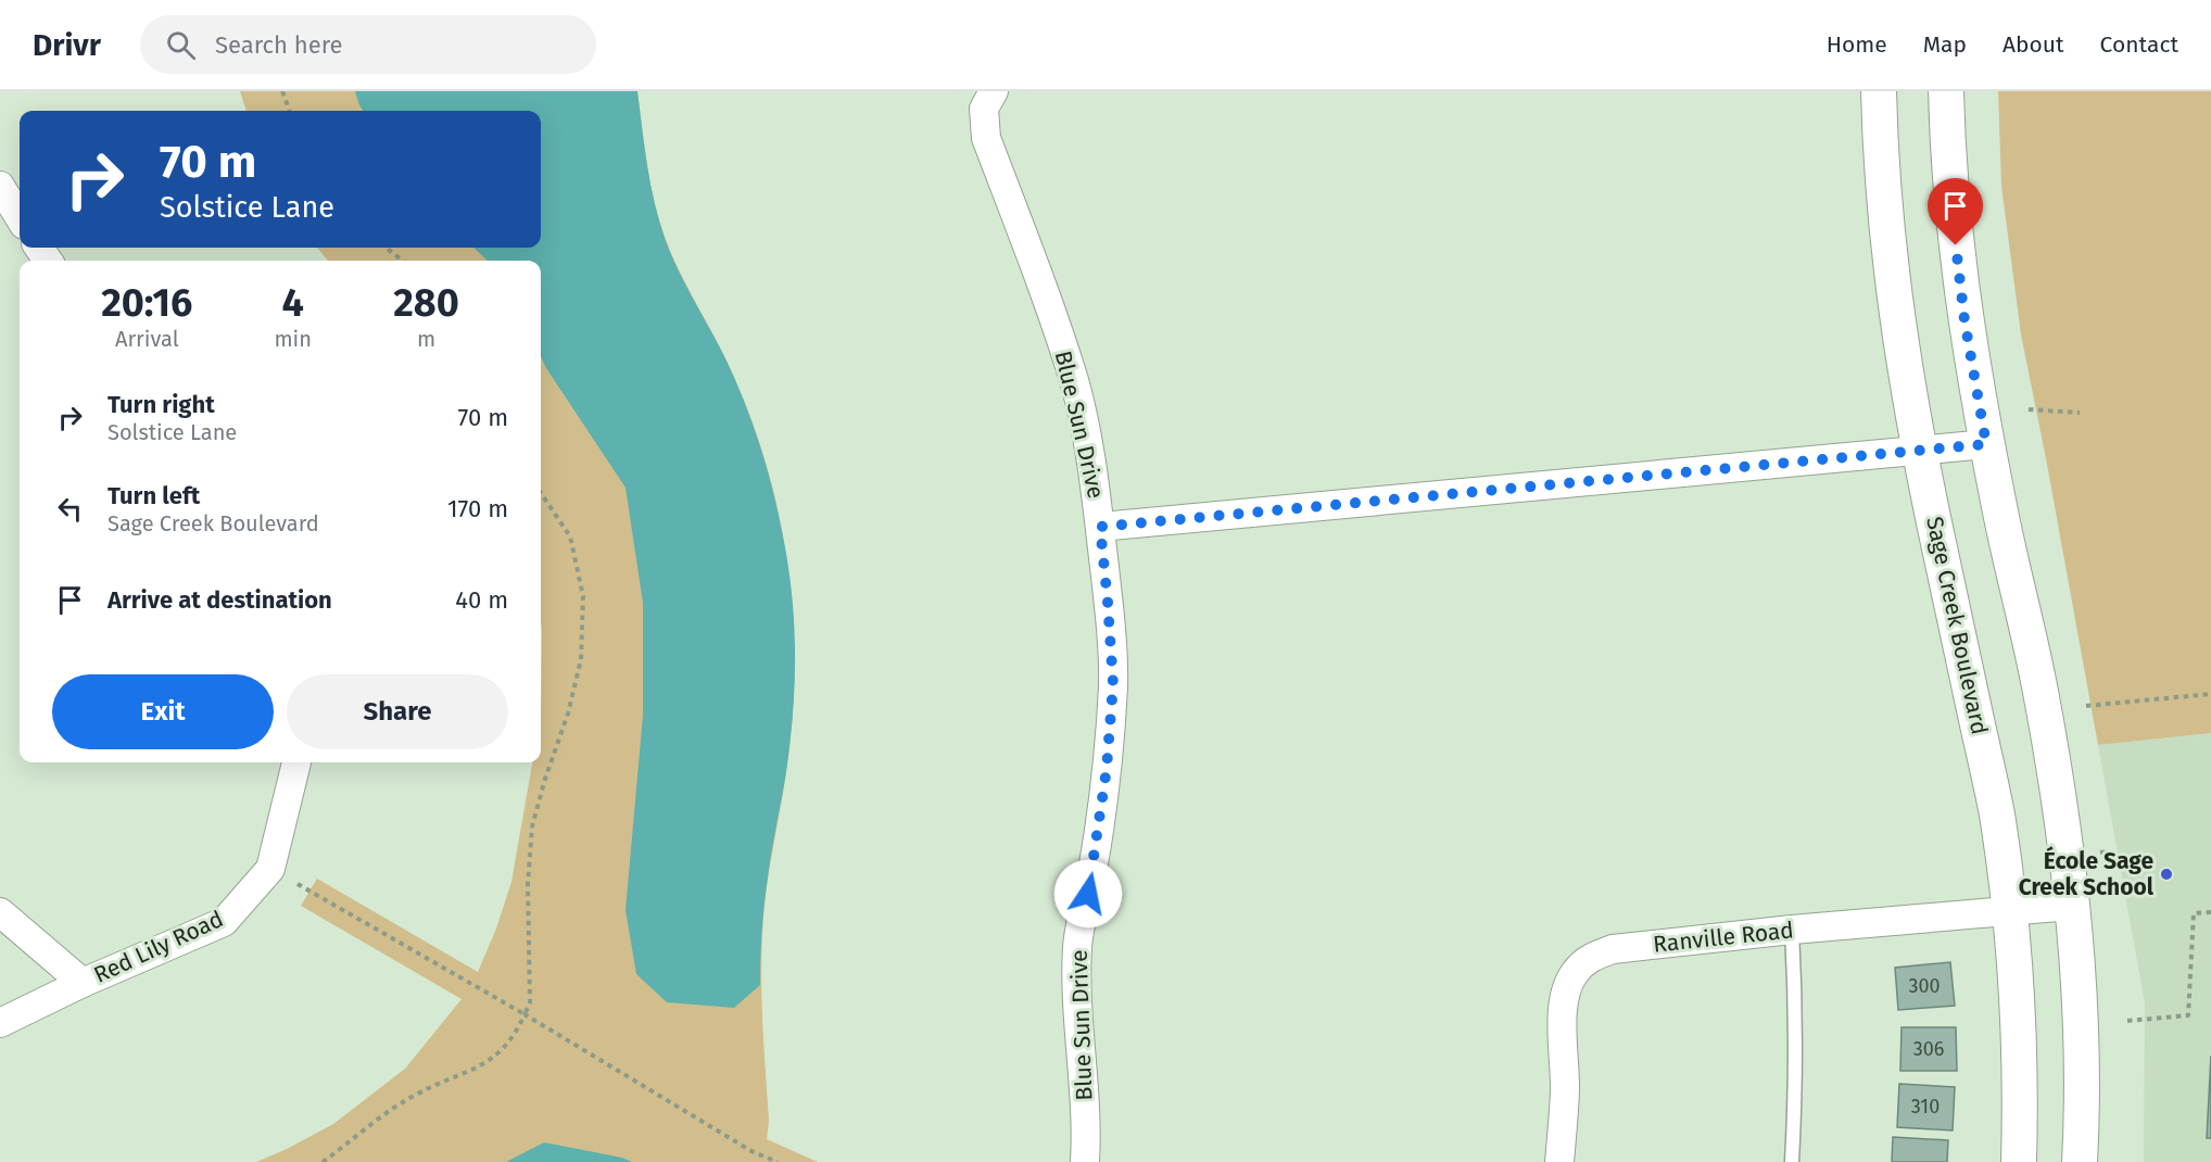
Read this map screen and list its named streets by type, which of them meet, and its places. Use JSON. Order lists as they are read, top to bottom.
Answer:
{
  "streets": {
    "street": [
      "Blue Sun Drive",
      "Sage Creek Boulevard",
      "Ranville Road",
      "Red Lily Road"
    ]
  },
  "crossings": [
    ["Sage Creek Boulevard", "Ranville Road"]
  ],
  "places": ["École Sage Creek School"],
  "house_numbers": ["300", "306", "310"],
  "page": {
    "header": "Drivr",
    "search": "Search here",
    "nav": [
      "Home",
      "Map",
      "About",
      "Contact"
    ],
    "turn": ["70 m", "Solstice Lane"],
    "eta": [
      "20:16",
      "Arrival",
      "4",
      "min",
      "280",
      "m"
    ],
    "list": [
      {
        "name": "Turn right",
        "note": "Solstice Lane",
        "value": "70 m"
      },
      {
        "name": "Turn left",
        "note": "Sage Creek Boulevard",
        "value": "170 m"
      },
      {
        "name": "Arrive at destination",
        "value": "40 m"
      }
    ],
    "buttons": ["Exit", "Share"]
  }
}
